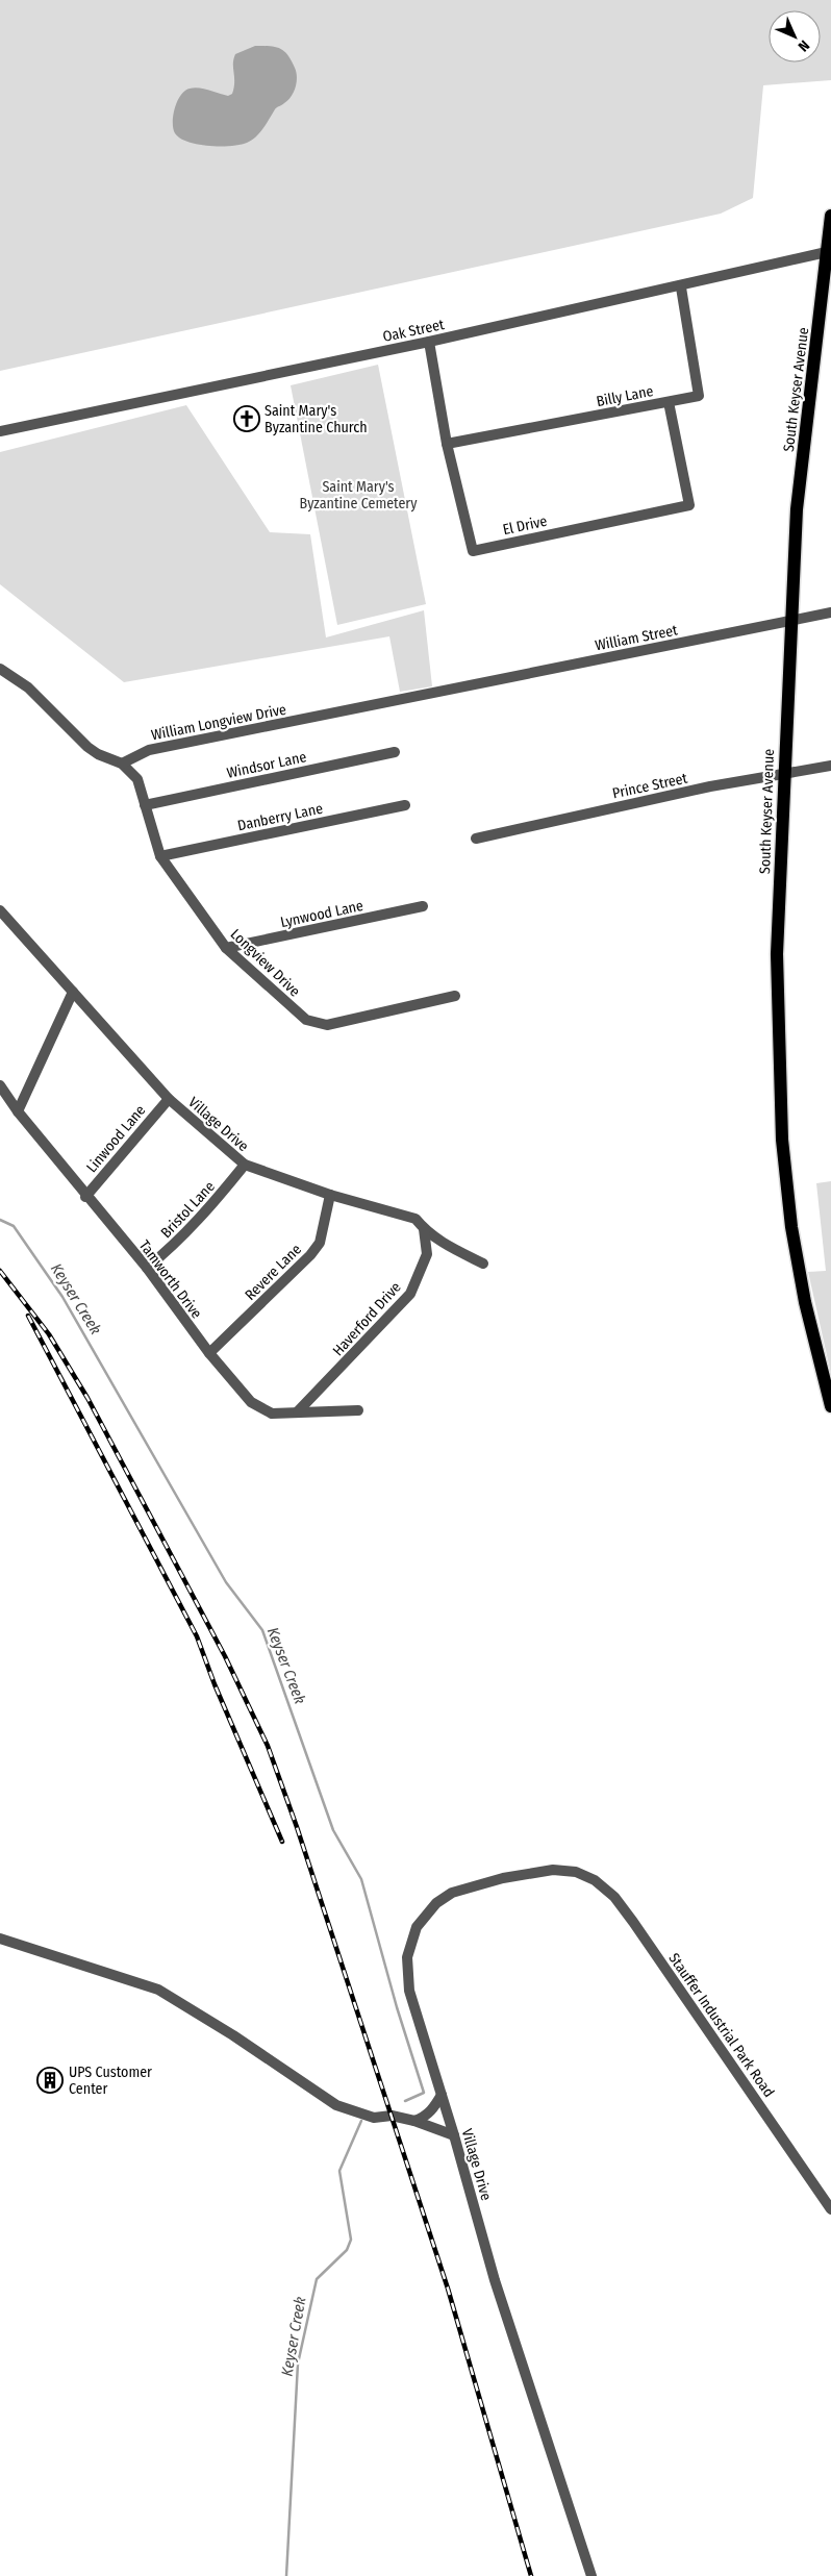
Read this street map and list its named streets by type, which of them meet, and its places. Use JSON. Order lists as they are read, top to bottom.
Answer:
{
  "streets": {
    "main road": ["South Keyser Avenue"],
    "street": [
      "Oak Street",
      "Billy Lane",
      "El Drive",
      "William Street",
      "William Longview Drive",
      "Windsor Lane",
      "Prince Street",
      "Danberry Lane",
      "Lynwood Lane",
      "Longview Drive",
      "Village Drive",
      "Linwood Lane",
      "Bristol Lane",
      "Revere Lane",
      "Tamworth Drive",
      "Haverford Drive",
      "Stauffer Industrial Park Road"
    ]
  },
  "crossings": [
    ["Oak Street", "South Keyser Avenue"],
    ["Oak Street", "Billy Lane"],
    ["Oak Street", "El Drive"],
    ["South Keyser Avenue", "William Street"],
    ["South Keyser Avenue", "Prince Street"],
    ["Billy Lane", "El Drive"],
    ["William Street", "William Longview Drive"],
    ["William Longview Drive", "Longview Drive"],
    ["Windsor Lane", "Longview Drive"],
    ["Danberry Lane", "Longview Drive"],
    ["Lynwood Lane", "Longview Drive"],
    ["Village Drive", "Linwood Lane"],
    ["Village Drive", "Bristol Lane"],
    ["Village Drive", "Revere Lane"],
    ["Village Drive", "Haverford Drive"],
    ["Village Drive", "Stauffer Industrial Park Road"],
    ["Linwood Lane", "Tamworth Drive"],
    ["Bristol Lane", "Tamworth Drive"],
    ["Revere Lane", "Tamworth Drive"],
    ["Tamworth Drive", "Haverford Drive"]
  ],
  "water": ["Keyser Creek"],
  "parks": ["Saint Mary's Byzantine Cemetery"],
  "places": {
    "church": ["Saint Mary's Byzantine Church"],
    "building": ["UPS Customer Center"]
  },
  "north": "bottom right"
}
